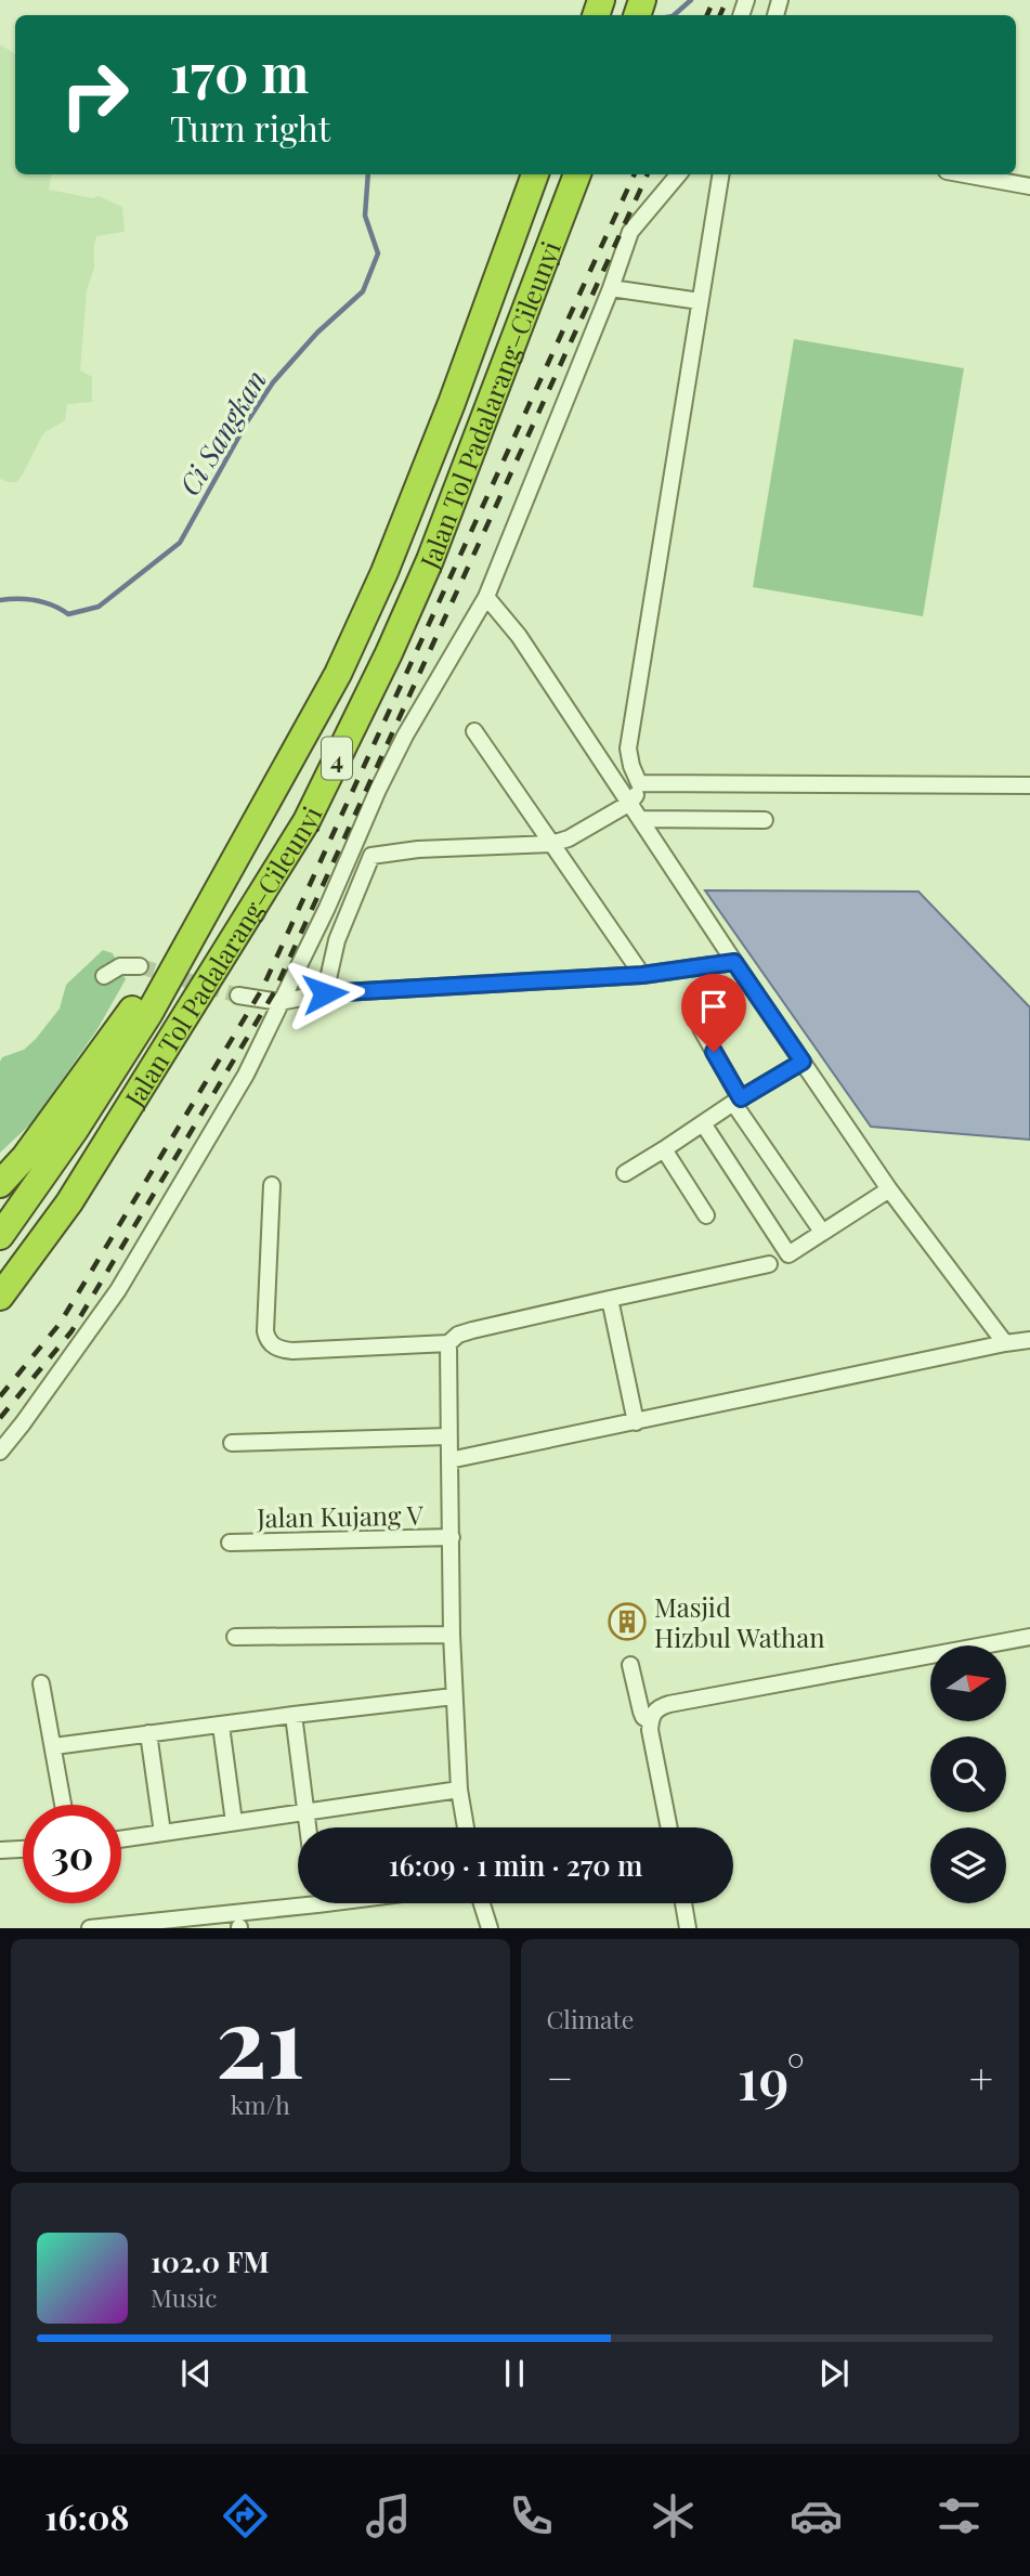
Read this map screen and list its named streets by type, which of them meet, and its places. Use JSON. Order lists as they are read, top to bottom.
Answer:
{
  "streets": {
    "highway": ["Jalan Tol Padalarang–Cileunyi", "4"],
    "street": ["Jalan Kujang V"]
  },
  "water": ["Ci Sangkan"],
  "places": {
    "building": ["Masjid Hizbul Wathan"]
  },
  "north": "right",
  "page": {
    "turn": ["170 m", "Turn right"],
    "limit": "30",
    "trip": "16:09 · 1 min · 270 m",
    "tile": [
      ["21", "km/h"],
      "Climate"
    ],
    "heat": ["−", "19°", "+"],
    "song": ["102.0 FM", "Music"],
    "tabs": "16:08"
  }
}
